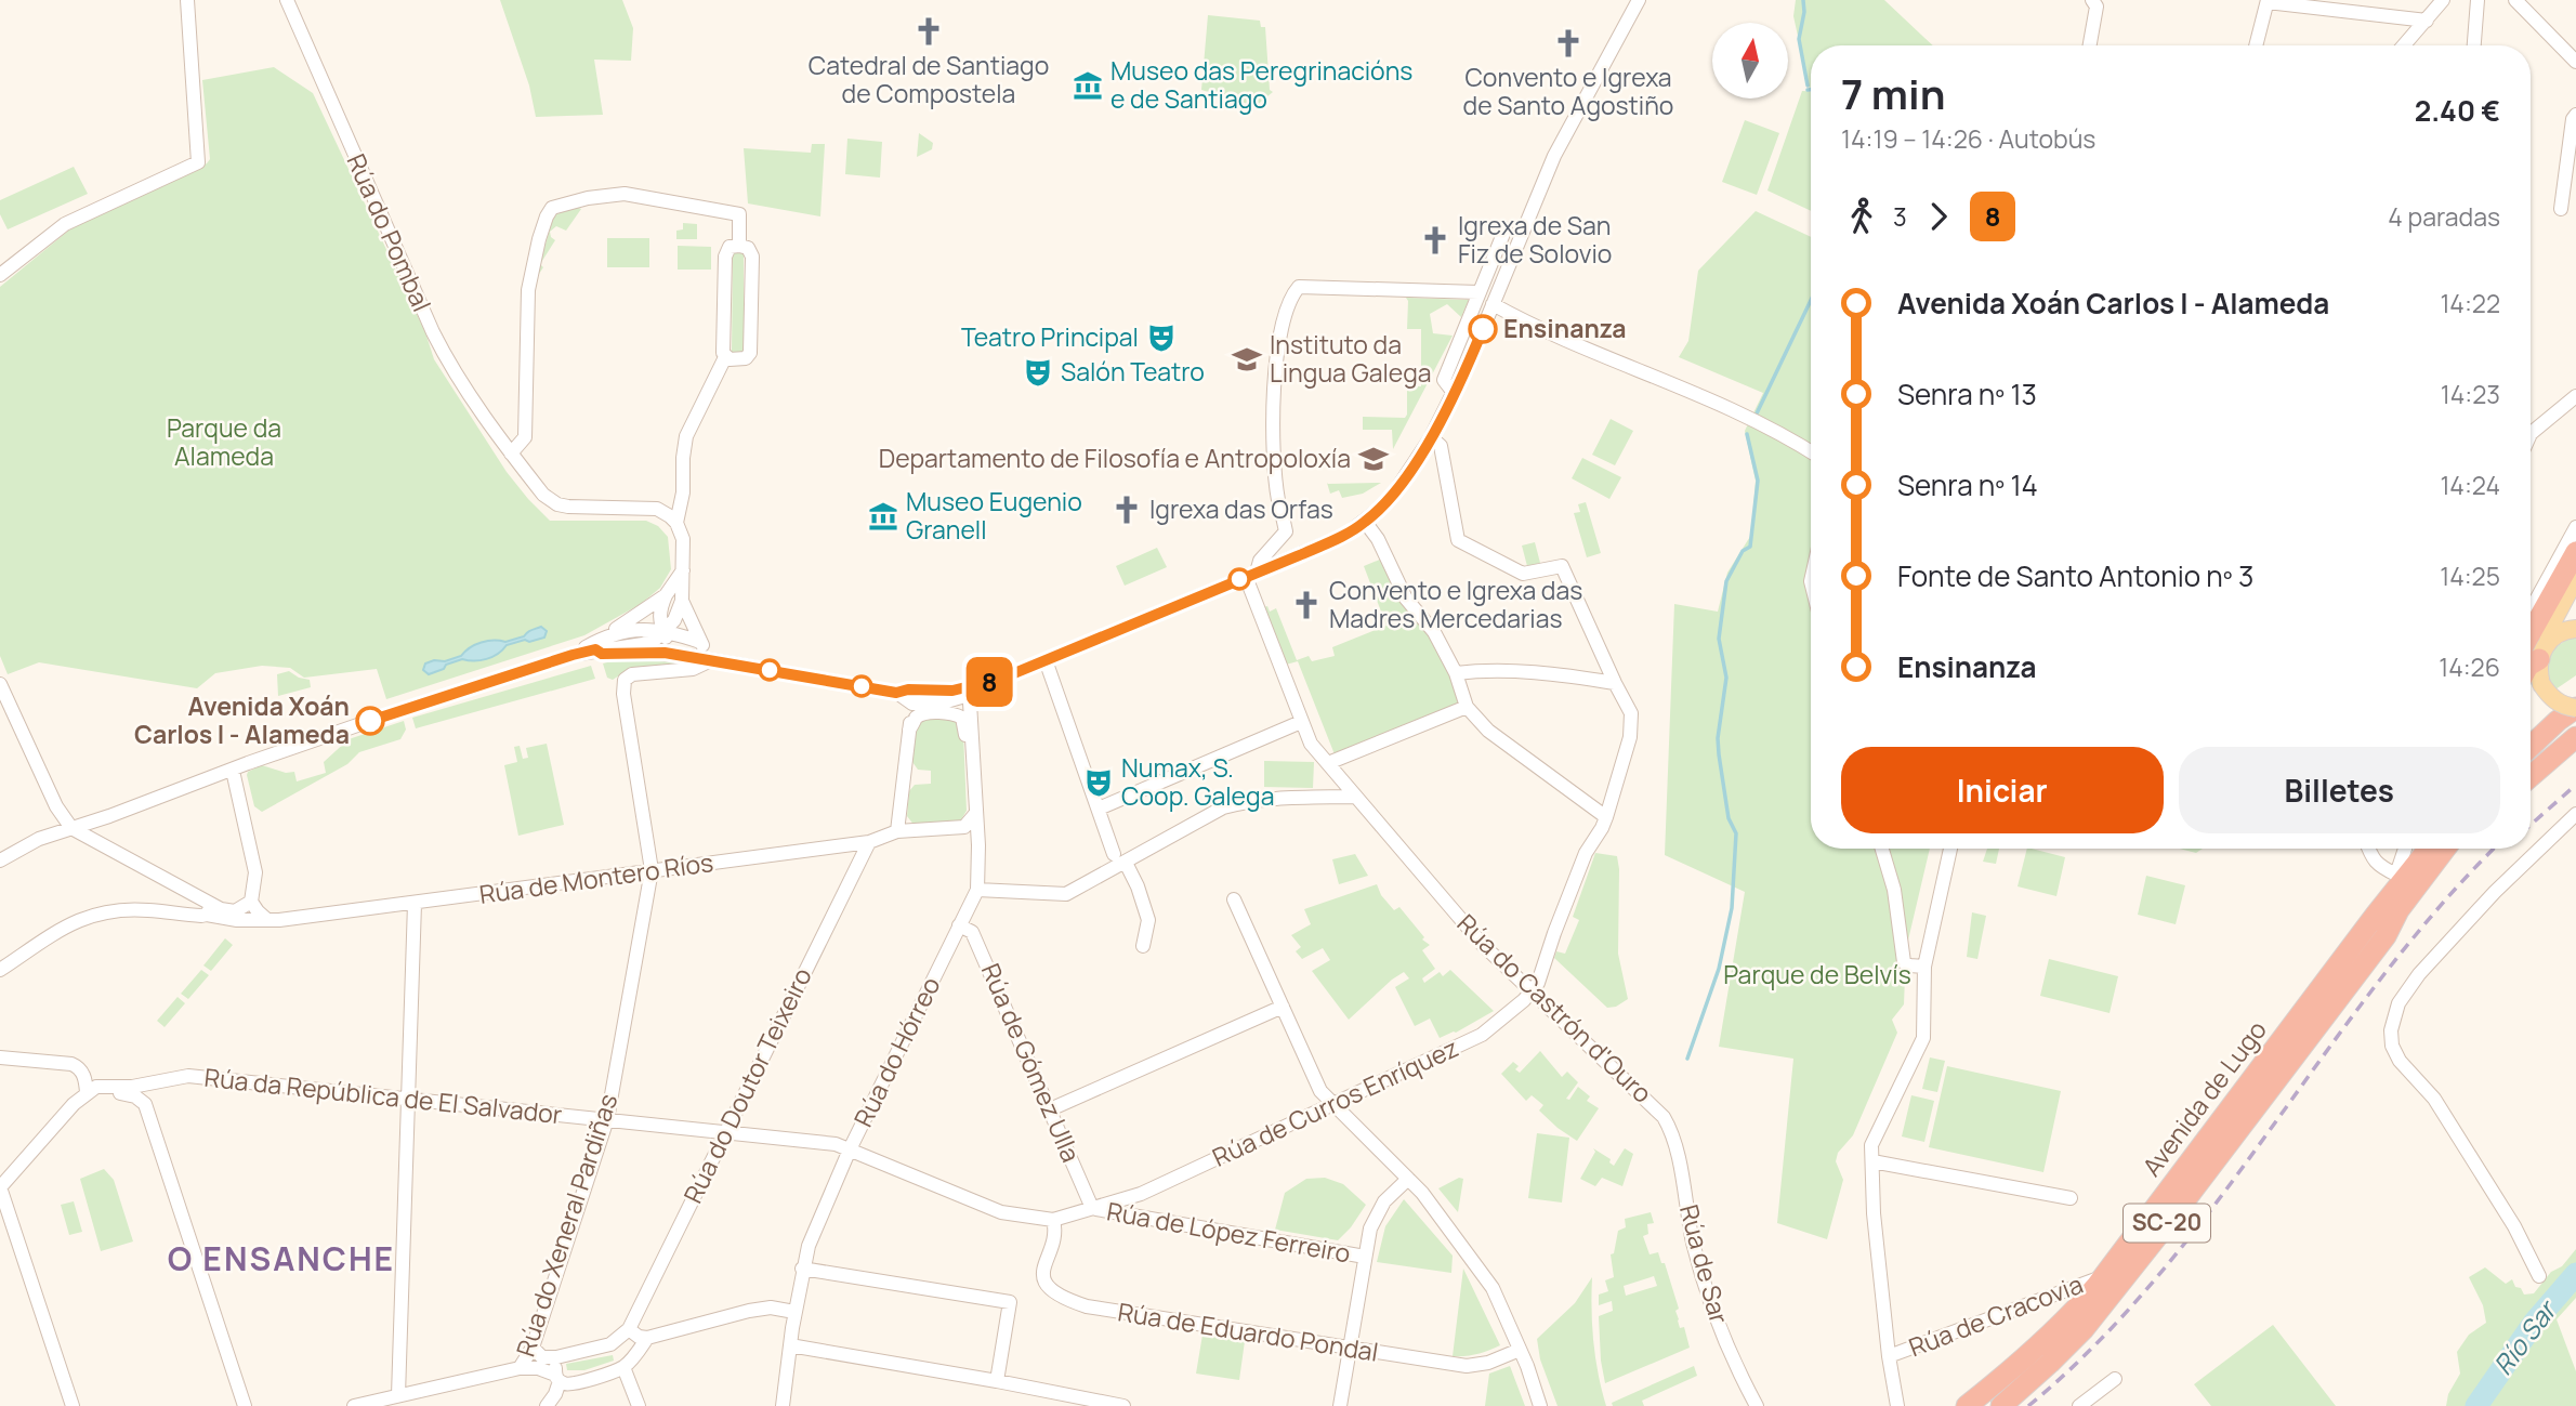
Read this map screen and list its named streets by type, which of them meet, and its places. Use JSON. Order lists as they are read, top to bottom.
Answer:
{
  "streets": {
    "highway": ["Avenida de Lugo", "SC-20"],
    "street": [
      "Rúa do Pombal",
      "Rúa de Montero Ríos",
      "Rúa do Castrón d'Ouro",
      "Rúa do Hórreo",
      "Rúa de Gómez Ulla",
      "Rúa do Doutor Teixeiro",
      "Rúa da República de El Salvador",
      "Rúa de Curros Enríquez",
      "Rúa do Xeneral Pardiñas",
      "Rúa de López Ferreiro",
      "Rúa de Sar",
      "Rúa de Cracovia",
      "Rúa de Eduardo Pondal"
    ]
  },
  "crossings": [
    ["Rúa de Montero Ríos", "Rúa do Hórreo"],
    ["Rúa de Montero Ríos", "Rúa do Doutor Teixeiro"],
    ["Rúa de Montero Ríos", "Rúa do Xeneral Pardiñas"],
    ["Rúa do Castrón d'Ouro", "Rúa de Curros Enríquez"],
    ["Rúa do Castrón d'Ouro", "Rúa de Sar"],
    ["Rúa do Hórreo", "Rúa de Gómez Ulla"],
    ["Rúa do Hórreo", "Rúa da República de El Salvador"],
    ["Rúa de Gómez Ulla", "Rúa de Curros Enríquez"],
    ["Rúa de Gómez Ulla", "Rúa de López Ferreiro"],
    ["Rúa do Doutor Teixeiro", "Rúa da República de El Salvador"],
    ["Rúa da República de El Salvador", "Rúa de Curros Enríquez"],
    ["Rúa da República de El Salvador", "Rúa do Xeneral Pardiñas"],
    ["Rúa da República de El Salvador", "Rúa de Eduardo Pondal"],
    ["Avenida de Lugo", "Rúa de Cracovia"],
    ["Rúa de Curros Enríquez", "Rúa de López Ferreiro"],
    ["Rúa de Curros Enríquez", "Rúa de Eduardo Pondal"]
  ],
  "districts": ["O ENSANCHE"],
  "water": ["Río Sar"],
  "parks": ["Parque da Alameda", "Parque de Belvís"],
  "places": {
    "church": [
      "Catedral de Santiago de Compostela",
      "Convento e Igrexa de Santo Agostiño",
      "Igrexa de San Fiz de Solovio",
      "Igrexa das Orfas",
      "Convento e Igrexa das Madres Mercedarias"
    ],
    "museum": ["Museo das Peregrinacións e de Santiago", "Museo Eugenio Granell"],
    "other": ["Ensinanza", "Avenida Xoán Carlos I - Alameda"],
    "theatre": ["Teatro Principal", "Salón Teatro", "Numax, S. Coop. Galega"],
    "school or university": ["Instituto da Lingua Galega", "Departamento de Filosofía e Antropoloxía"]
  },
  "lines": ["bus line 8"],
  "north": "top",
  "page": {
    "on_map": "8",
    "heading": ["7 min", "14:19 – 14:26 · Autobús", "2.40 €"],
    "legs": ["3", "8", "4 paradas"],
    "list": [
      {
        "name": "Avenida Xoán Carlos I - Alameda",
        "value": "14:22"
      },
      {
        "name": "Senra nº 13",
        "value": "14:23"
      },
      {
        "name": "Senra nº 14",
        "value": "14:24"
      },
      {
        "name": "Fonte de Santo Antonio nº 3",
        "value": "14:25"
      },
      {
        "name": "Ensinanza",
        "value": "14:26"
      }
    ],
    "buttons": ["Iniciar", "Billetes"]
  }
}
